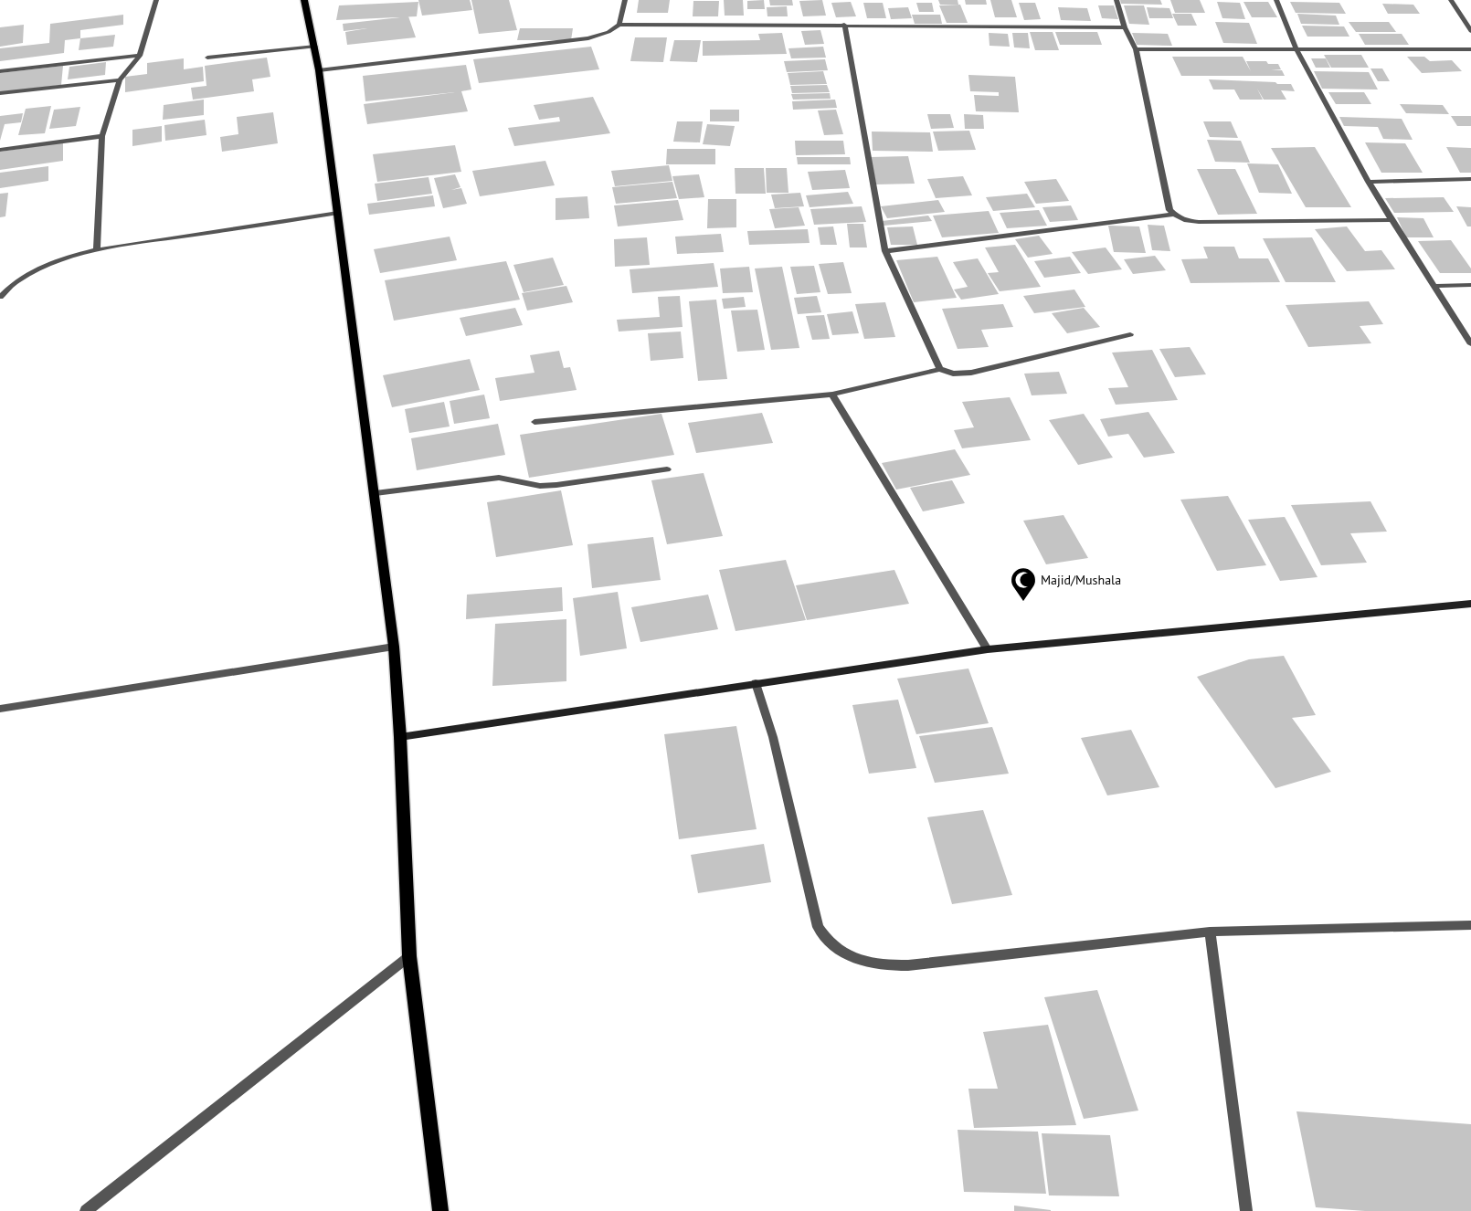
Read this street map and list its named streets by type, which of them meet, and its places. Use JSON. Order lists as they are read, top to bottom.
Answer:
{
  "places": {
    "mosque": ["Majid/Mushala"]
  }
}
